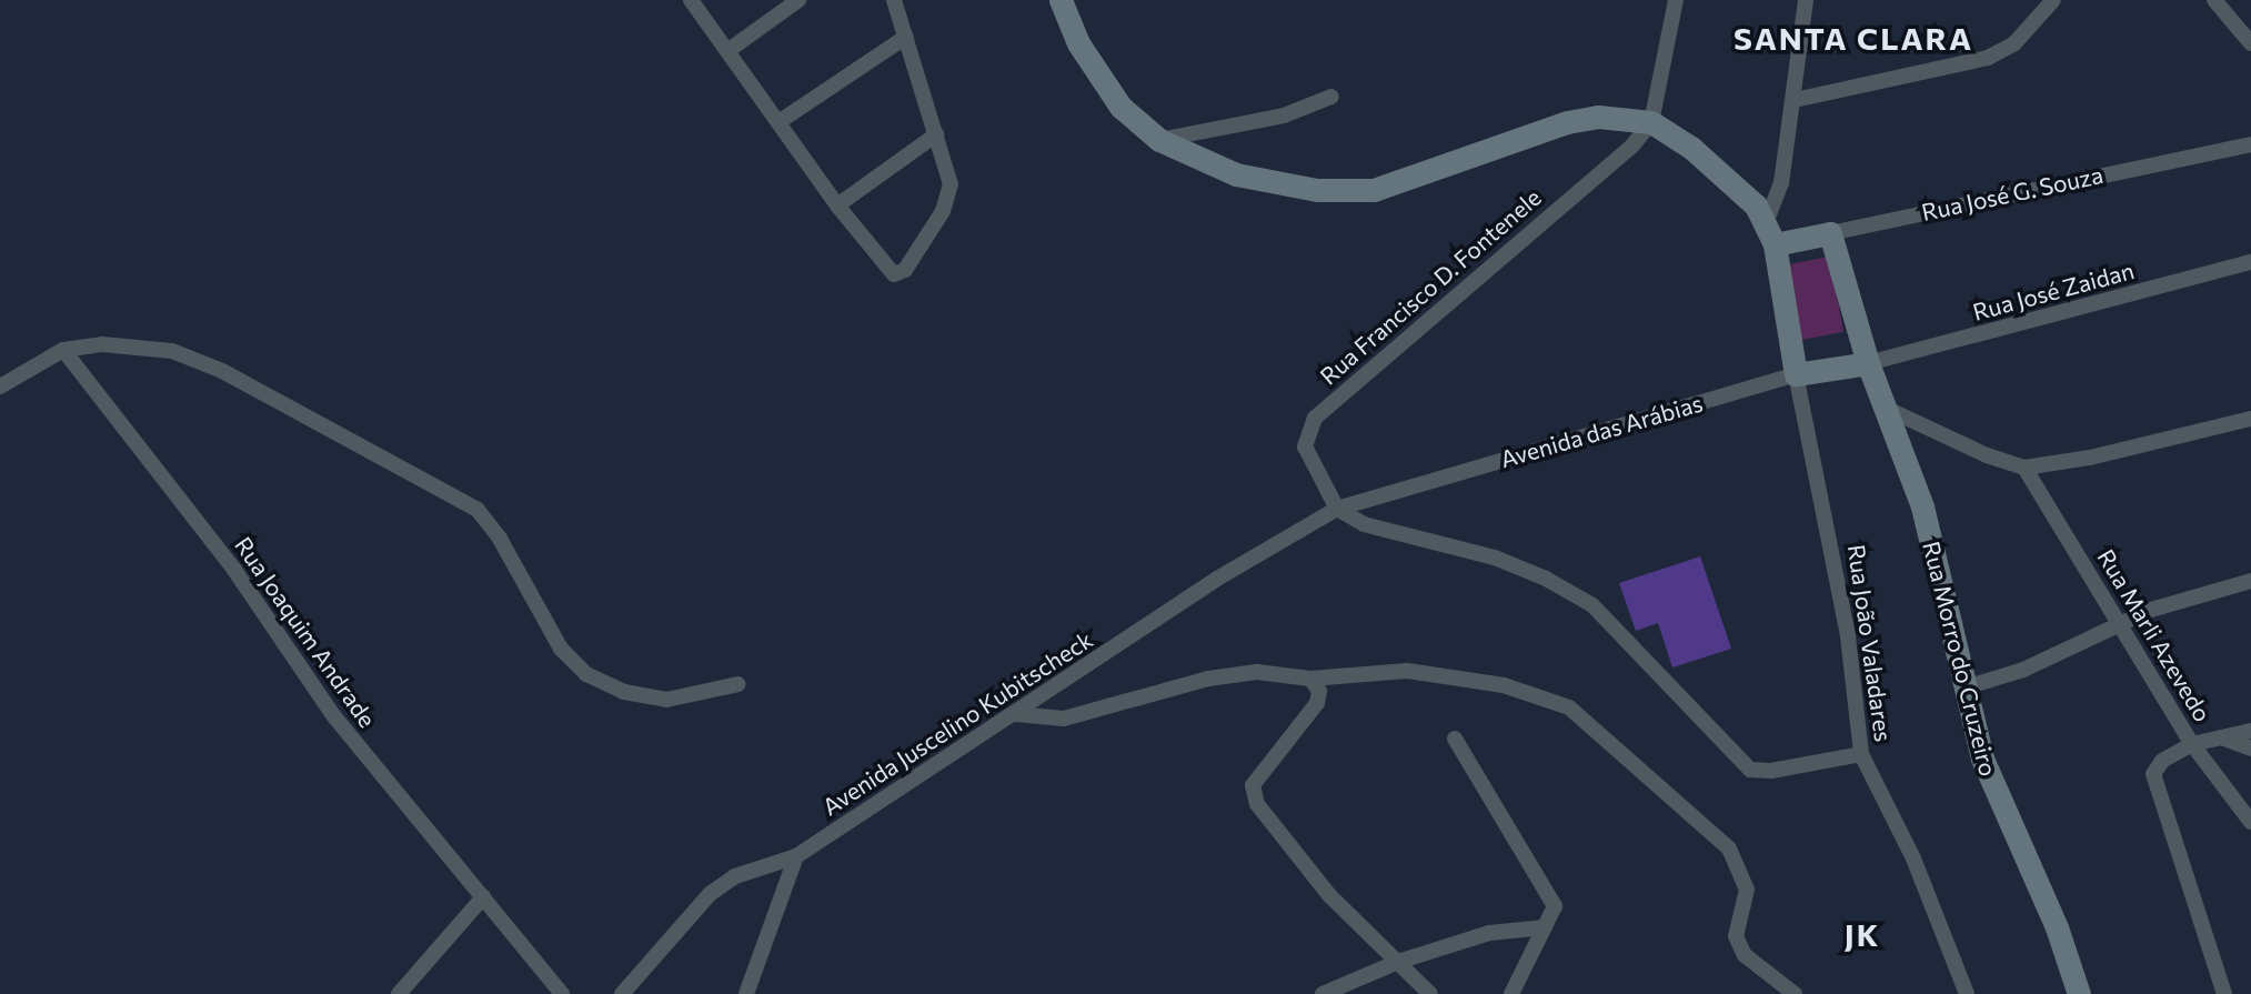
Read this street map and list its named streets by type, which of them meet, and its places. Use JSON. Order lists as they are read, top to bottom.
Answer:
{
  "streets": {
    "street": [
      "Rua José G. Souza",
      "Rua Francisco D. Fontenele",
      "Rua José Zaidan",
      "Avenida das Arábias",
      "Rua Joaquim Andrade",
      "Rua Marli Azevedo",
      "Rua João Valadares",
      "Rua Morro do Cruzeiro",
      "Avenida Juscelino Kubitscheck"
    ]
  },
  "crossings": [
    ["Rua José G. Souza", "Rua Morro do Cruzeiro"],
    ["Rua Francisco D. Fontenele", "Avenida das Arábias"],
    ["Rua Francisco D. Fontenele", "Avenida Juscelino Kubitscheck"],
    ["Rua José Zaidan", "Avenida das Arábias"],
    ["Rua José Zaidan", "Rua Morro do Cruzeiro"],
    ["Avenida das Arábias", "Rua João Valadares"],
    ["Avenida das Arábias", "Rua Morro do Cruzeiro"],
    ["Avenida das Arábias", "Avenida Juscelino Kubitscheck"]
  ],
  "districts": ["SANTA CLARA", "JK"]
}
